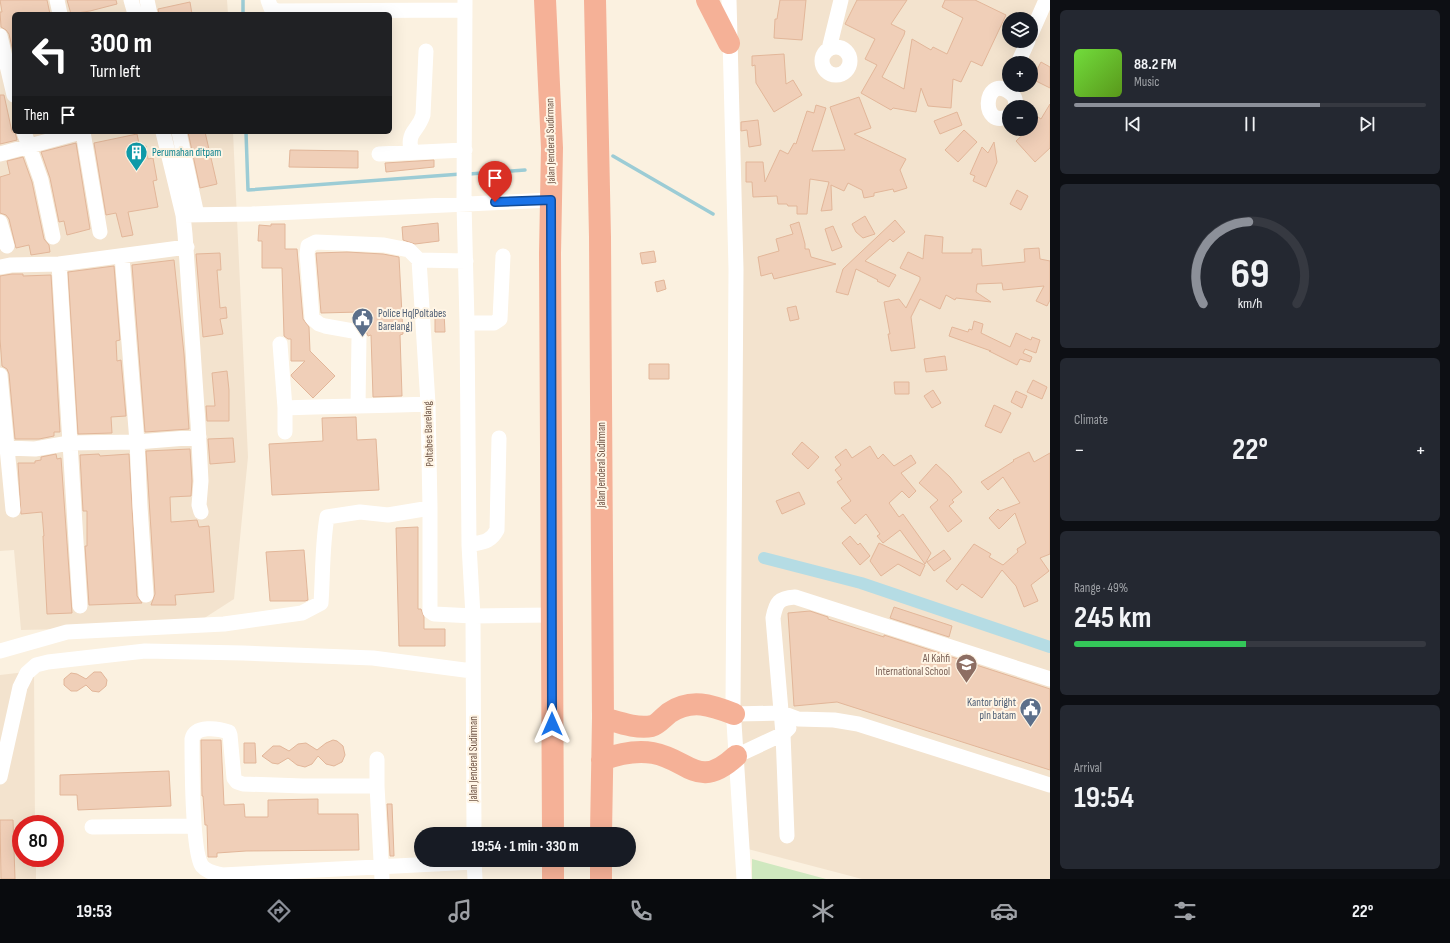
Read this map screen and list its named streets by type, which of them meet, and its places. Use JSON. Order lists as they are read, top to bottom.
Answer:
{
  "streets": {
    "highway": ["Jalan Jenderal Sudirman"],
    "street": ["Poltabes Barelang"]
  },
  "crossings": [
    ["Jalan Jenderal Sudirman", "Poltabes Barelang"]
  ],
  "places": {
    "building": ["Perumahan ditpam"],
    "public building": ["Police Hq(Poltabes Barelang)", "Kantor bright pln batam"],
    "school or university": ["Al Kahfi International School"]
  },
  "page": {
    "map_buttons": ["+", "−"],
    "turn": ["300 m", "Turn left"],
    "song": ["88.2 FM", "Music"],
    "then": "Then",
    "tile": [
      "Climate",
      ["Range · 49%", "245 km"],
      ["Arrival", "19:54"]
    ],
    "heat": ["−", "22°", "+"],
    "limit": "80",
    "trip": "19:54 · 1 min · 330 m",
    "tabs": ["19:53", "22°"],
    "gauge": ["69", "km/h"]
  }
}
